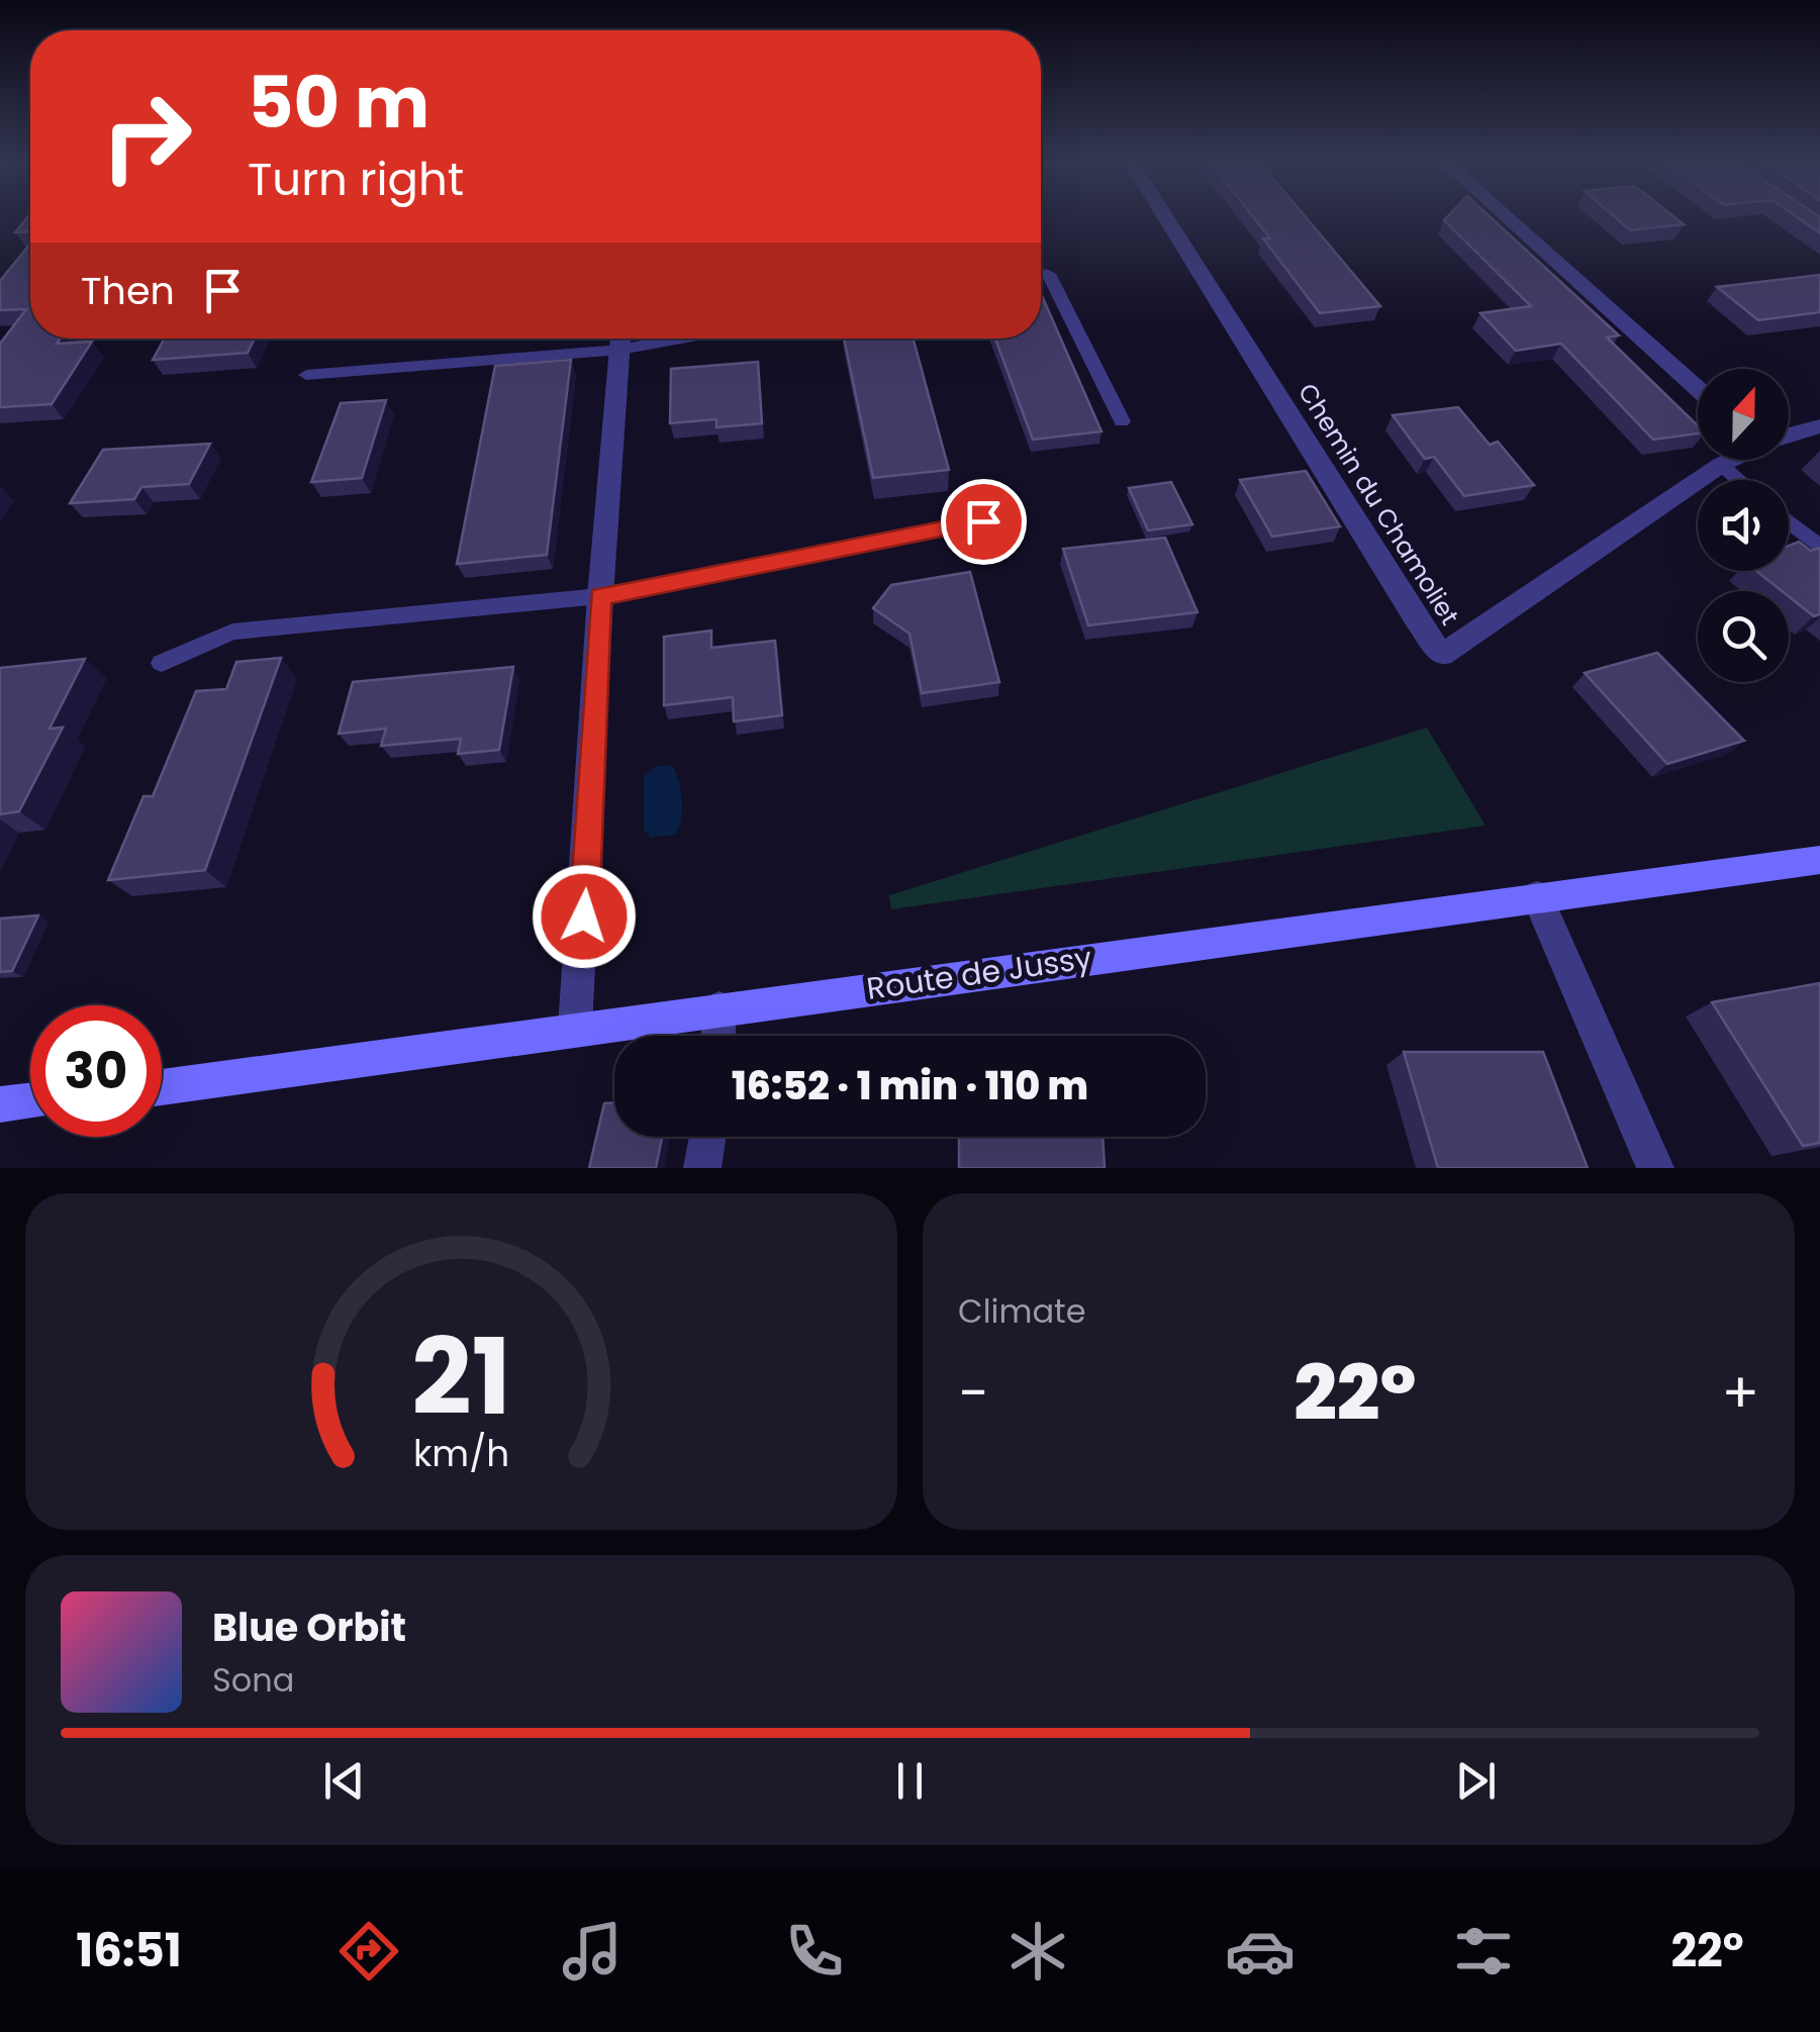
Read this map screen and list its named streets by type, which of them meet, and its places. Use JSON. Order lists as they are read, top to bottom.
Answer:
{
  "streets": {
    "main road": ["Route de Jussy"],
    "street": ["Chemin du Chamoliet"]
  },
  "north": "top",
  "page": {
    "turn": ["50 m", "Turn right"],
    "then": "Then",
    "limit": "30",
    "trip": "16:52 · 1 min · 110 m",
    "tile": "Climate",
    "heat": ["−", "22°", "+"],
    "song": ["Blue Orbit", "Sona"],
    "tabs": ["16:51", "22°"],
    "gauge": ["21", "km/h"]
  }
}
